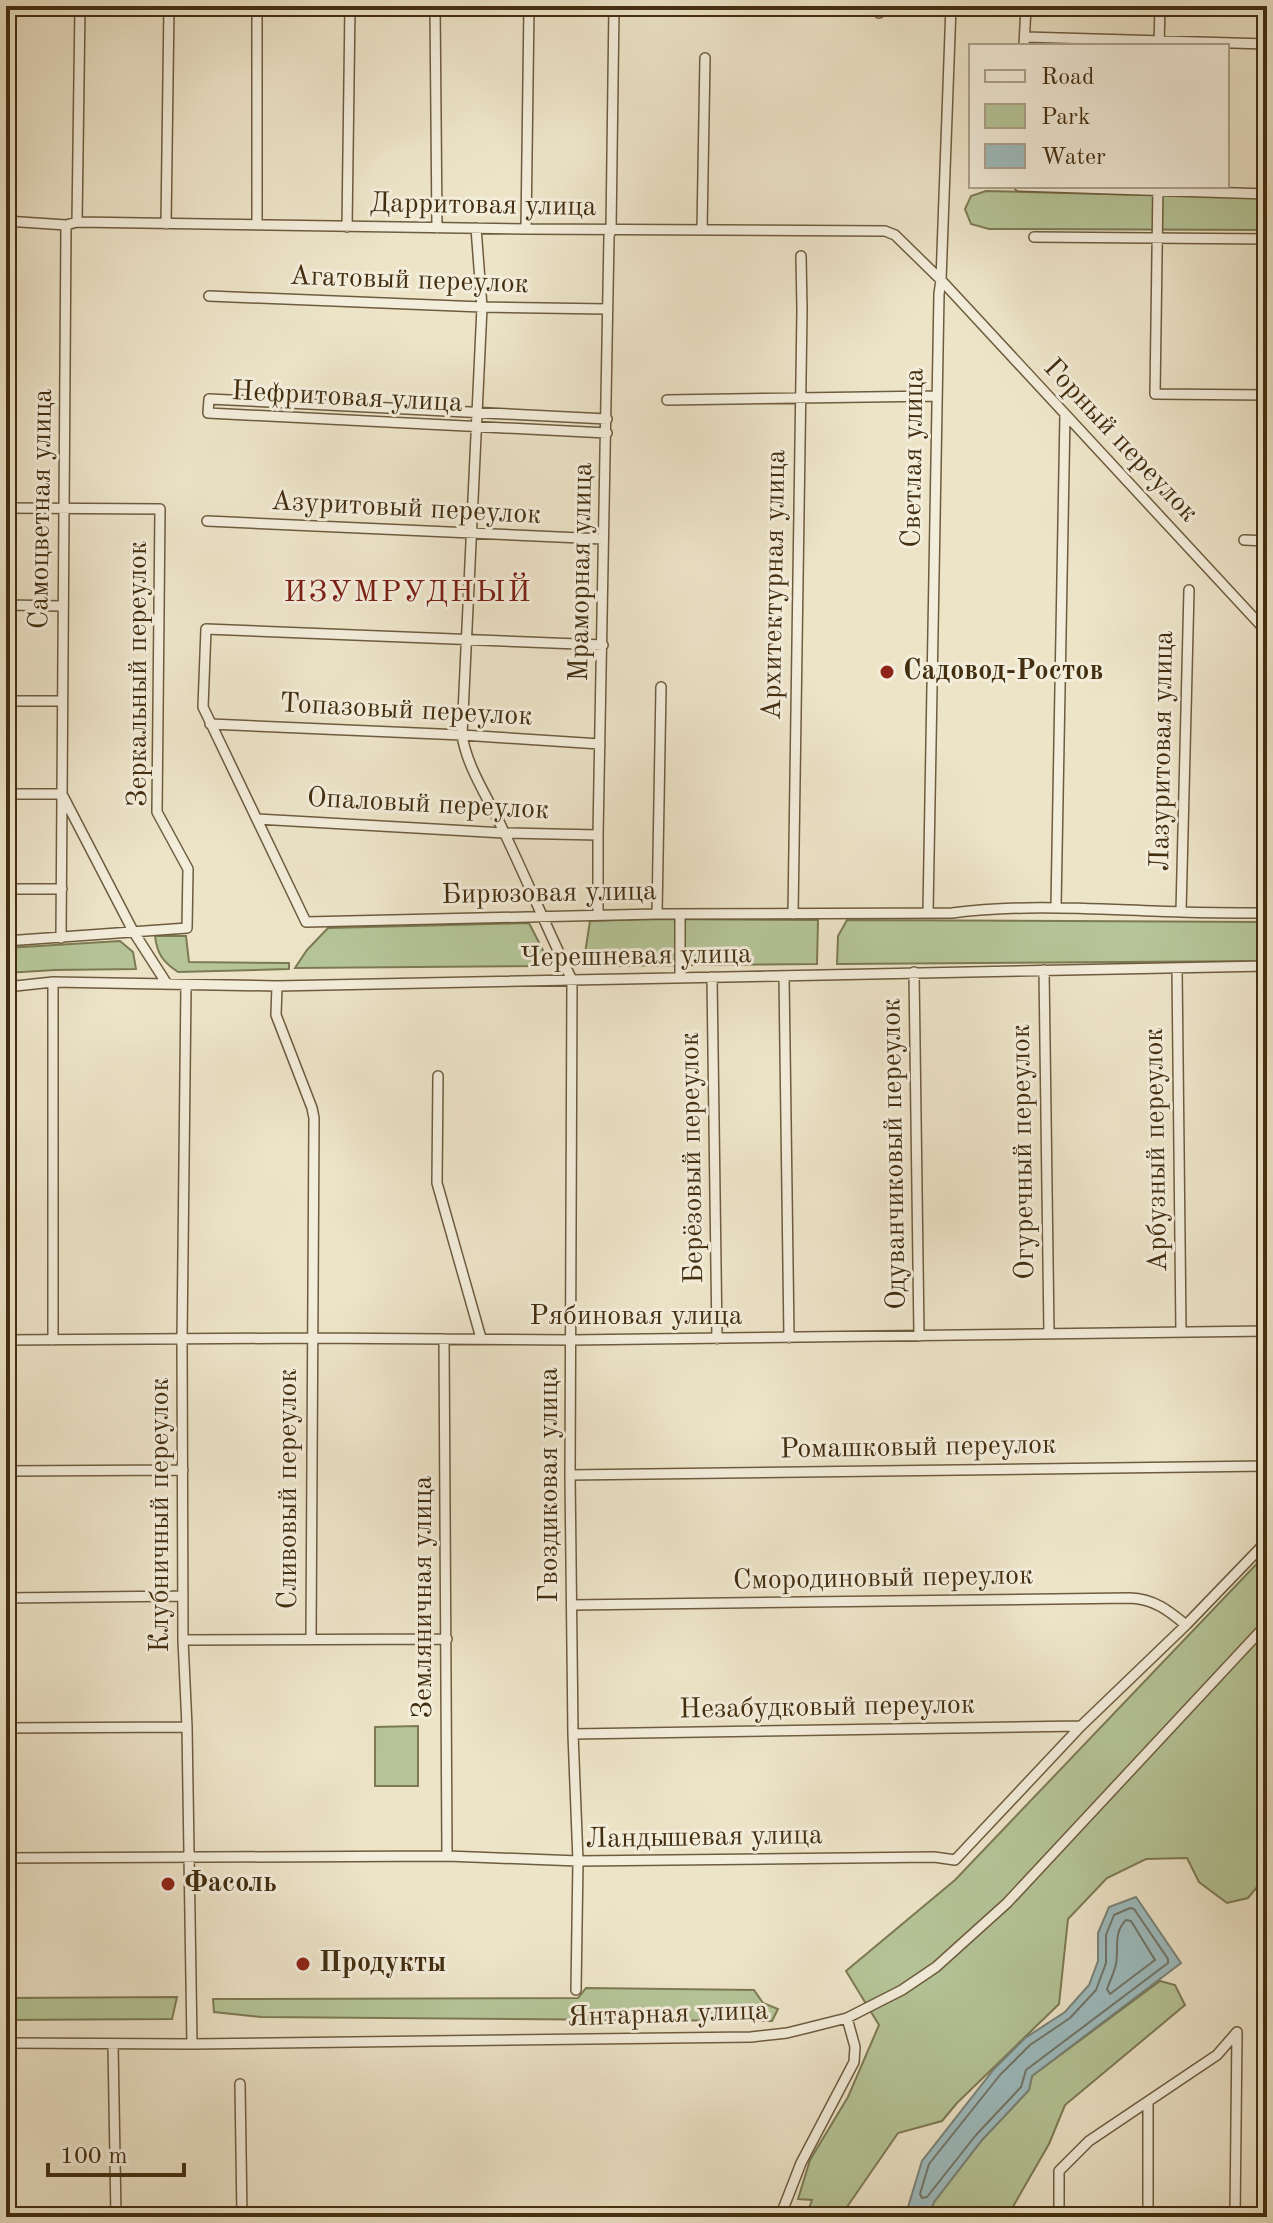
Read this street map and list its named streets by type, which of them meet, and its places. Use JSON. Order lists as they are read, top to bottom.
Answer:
{
  "streets": {
    "street": [
      "Дарритовая улица",
      "Агатовый переулок",
      "Нефритовая улица",
      "Горный переулок",
      "Светлая улица",
      "Самоцветная улица",
      "Азуритовый переулок",
      "Мраморная улица",
      "Архитектурная улица",
      "Зеркальный переулок",
      "Топазовый переулок",
      "Лазуритовая улица",
      "Опаловый переулок",
      "Бирюзовая улица",
      "Черешневая улица",
      "Арбузный переулок",
      "Огуречный переулок",
      "Одуванчиковый переулок",
      "Берёзовый переулок",
      "Рябиновая улица",
      "Ромашковый переулок",
      "Гвоздиковая улица",
      "Сливовый переулок",
      "Клубничный переулок",
      "Смородиновый переулок",
      "Земляничная улица",
      "Незабудковый переулок",
      "Ландышевая улица",
      "Янтарная улица"
    ]
  },
  "crossings": [
    ["Дарритовая улица", "Горный переулок"],
    ["Дарритовая улица", "Светлая улица"],
    ["Дарритовая улица", "Самоцветная улица"],
    ["Дарритовая улица", "Мраморная улица"],
    ["Агатовый переулок", "Мраморная улица"],
    ["Нефритовая улица", "Мраморная улица"],
    ["Горный переулок", "Светлая улица"],
    ["Светлая улица", "Бирюзовая улица"],
    ["Самоцветная улица", "Зеркальный переулок"],
    ["Самоцветная улица", "Черешневая улица"],
    ["Азуритовый переулок", "Мраморная улица"],
    ["Мраморная улица", "Топазовый переулок"],
    ["Мраморная улица", "Опаловый переулок"],
    ["Мраморная улица", "Бирюзовая улица"],
    ["Архитектурная улица", "Бирюзовая улица"],
    ["Лазуритовая улица", "Бирюзовая улица"],
    ["Опаловый переулок", "Бирюзовая улица"],
    ["Черешневая улица", "Арбузный переулок"],
    ["Черешневая улица", "Огуречный переулок"],
    ["Черешневая улица", "Одуванчиковый переулок"],
    ["Черешневая улица", "Берёзовый переулок"],
    ["Черешневая улица", "Гвоздиковая улица"],
    ["Черешневая улица", "Сливовый переулок"],
    ["Черешневая улица", "Клубничный переулок"],
    ["Арбузный переулок", "Рябиновая улица"],
    ["Огуречный переулок", "Рябиновая улица"],
    ["Одуванчиковый переулок", "Рябиновая улица"],
    ["Берёзовый переулок", "Рябиновая улица"],
    ["Рябиновая улица", "Гвоздиковая улица"],
    ["Рябиновая улица", "Сливовый переулок"],
    ["Рябиновая улица", "Клубничный переулок"],
    ["Рябиновая улица", "Земляничная улица"],
    ["Ромашковый переулок", "Гвоздиковая улица"],
    ["Гвоздиковая улица", "Смородиновый переулок"],
    ["Гвоздиковая улица", "Незабудковый переулок"],
    ["Гвоздиковая улица", "Ландышевая улица"],
    ["Клубничный переулок", "Ландышевая улица"],
    ["Клубничный переулок", "Янтарная улица"],
    ["Смородиновый переулок", "Ландышевая улица"],
    ["Земляничная улица", "Ландышевая улица"],
    ["Незабудковый переулок", "Ландышевая улица"]
  ],
  "districts": ["ИЗУМРУДНЫЙ"],
  "places": ["Садовод-Ростов", "Фасоль", "Продукты"],
  "legend": ["Road", "Park", "Water"],
  "scale_bar": "100 m"
}
